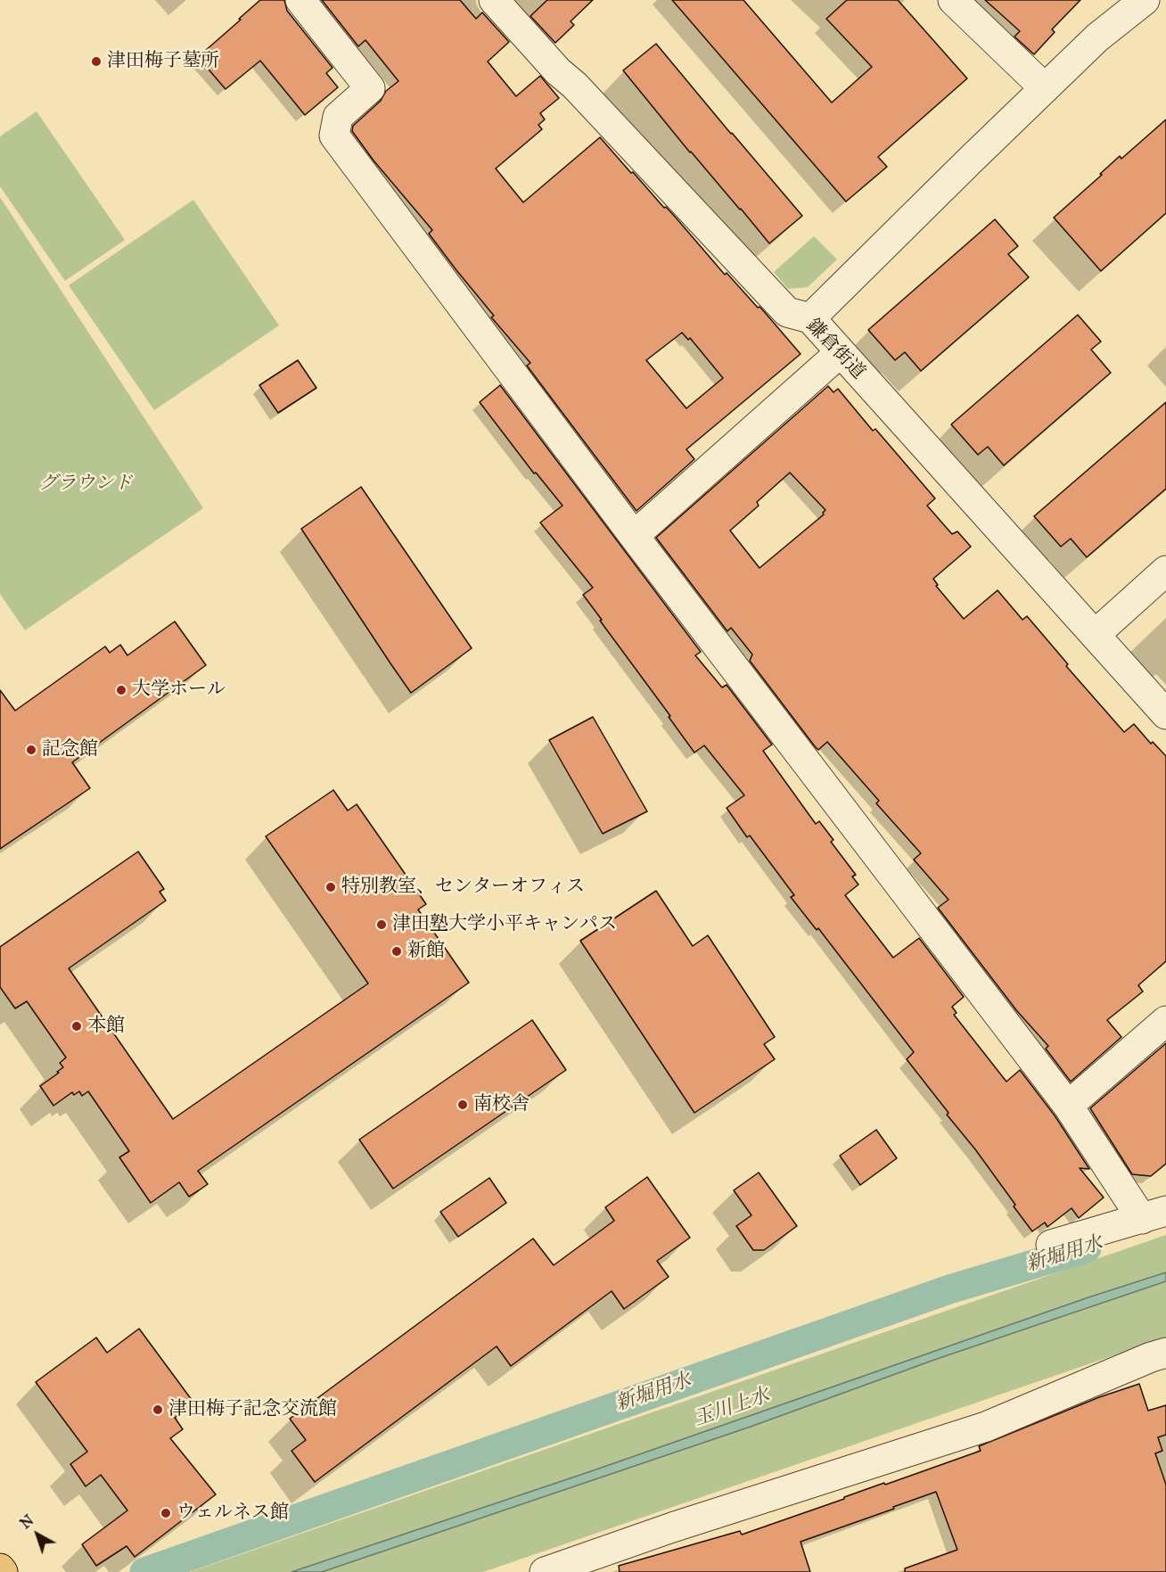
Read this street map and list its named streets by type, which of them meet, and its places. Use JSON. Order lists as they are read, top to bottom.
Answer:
{
  "streets": {
    "street": ["鎌倉街道"]
  },
  "water": ["新堀用水", "玉川上水"],
  "parks": ["グラウンド"],
  "places": [
    "津田梅子墓所",
    "大学ホール",
    "記念館",
    "特別教室、センターオフィス",
    "津田塾大学小平キャンパス",
    "新館",
    "本館",
    "南校舎",
    "津田梅子記念交流館",
    "ウェルネス館"
  ],
  "north": "top left"
}
